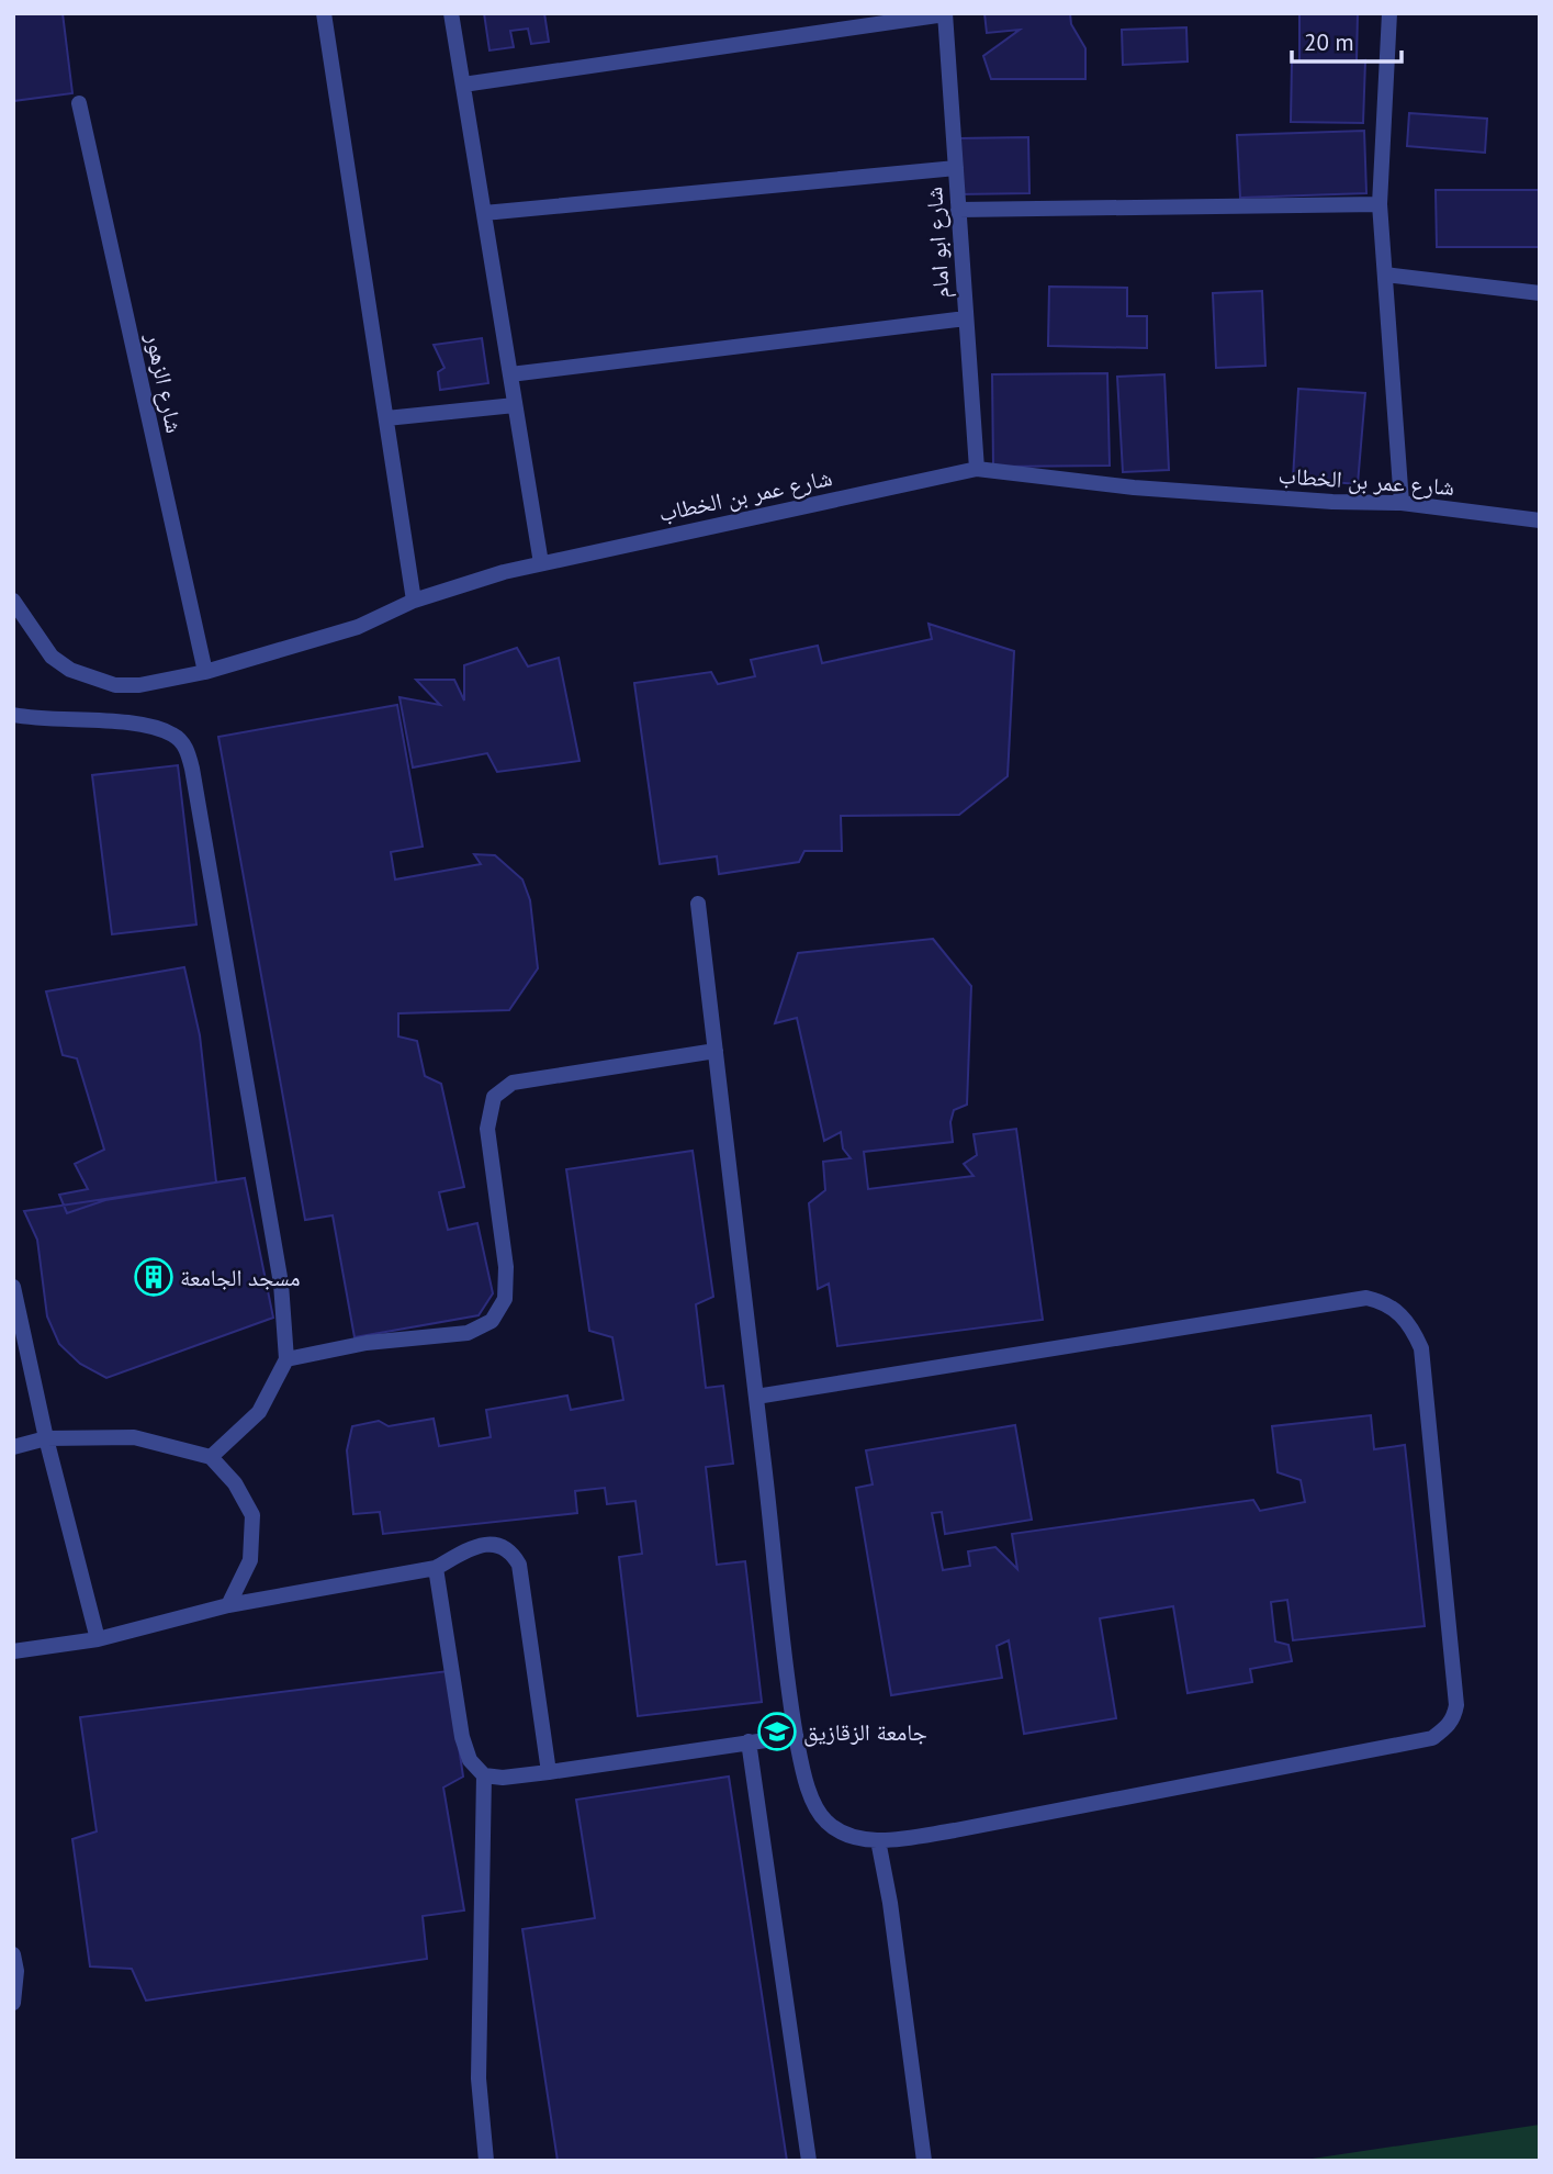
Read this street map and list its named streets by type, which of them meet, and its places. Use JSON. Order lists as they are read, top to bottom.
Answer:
{
  "streets": {
    "street": ["شارع ابو امام", "شارع الزهور", "شارع عمر بن الخطاب"]
  },
  "crossings": [
    ["شارع ابو امام", "شارع عمر بن الخطاب"],
    ["شارع الزهور", "شارع عمر بن الخطاب"]
  ],
  "places": {
    "building": ["مسجد الجامعة"],
    "school or university": ["جامعة الزقازيق"]
  },
  "scale_bar": "20 m"
}
